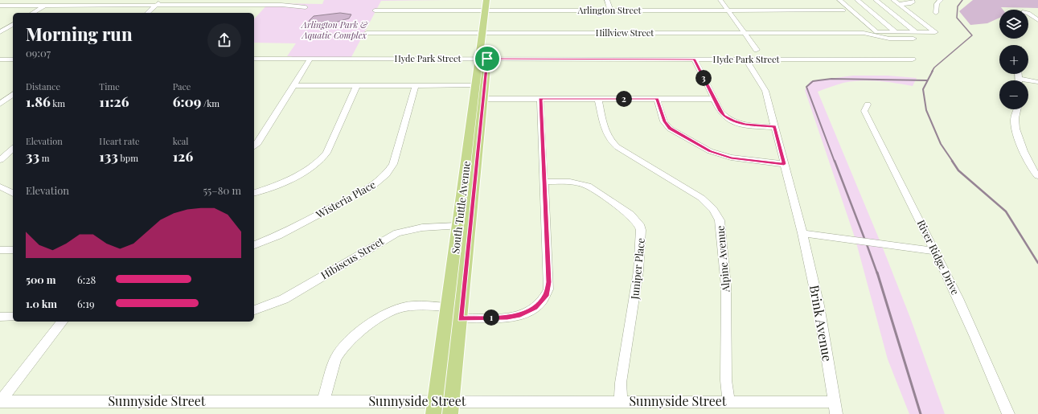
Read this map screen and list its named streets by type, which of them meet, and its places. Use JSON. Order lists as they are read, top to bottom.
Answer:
{
  "streets": {
    "main road": ["South Tuttle Avenue"],
    "street": [
      "Arlington Street",
      "Hillview Street",
      "Hyde Park Street",
      "Wisteria Place",
      "River Ridge Drive",
      "Hibiscus Street",
      "Alpine Avenue",
      "Juniper Place",
      "Brink Avenue",
      "Sunnyside Street"
    ]
  },
  "crossings": [
    ["Arlington Street", "South Tuttle Avenue"],
    ["Hillview Street", "South Tuttle Avenue"],
    ["Hyde Park Street", "South Tuttle Avenue"],
    ["Hyde Park Street", "Brink Avenue"],
    ["South Tuttle Avenue", "Hibiscus Street"],
    ["South Tuttle Avenue", "Sunnyside Street"],
    ["Alpine Avenue", "Sunnyside Street"],
    ["Juniper Place", "Sunnyside Street"],
    ["Brink Avenue", "Sunnyside Street"]
  ],
  "parks": ["Arlington Park & Aquatic Complex"],
  "page": {
    "map_buttons": ["+", "−"],
    "heading": ["Morning run", "09:07"],
    "stats": [
      ["Distance", "1.86 km"],
      ["Time", "11:26"],
      ["Pace", "6:09 /km"],
      ["Elevation", "33 m"],
      ["Heart rate", "133 bpm"],
      ["kcal", "126"]
    ],
    "pins": ["3", "2", "1"],
    "chart": ["Elevation", "55–80 m"],
    "list": [
      {
        "name": "500 m",
        "note": "6:28"
      },
      {
        "name": "1.0 km",
        "note": "6:19"
      }
    ]
  }
}
